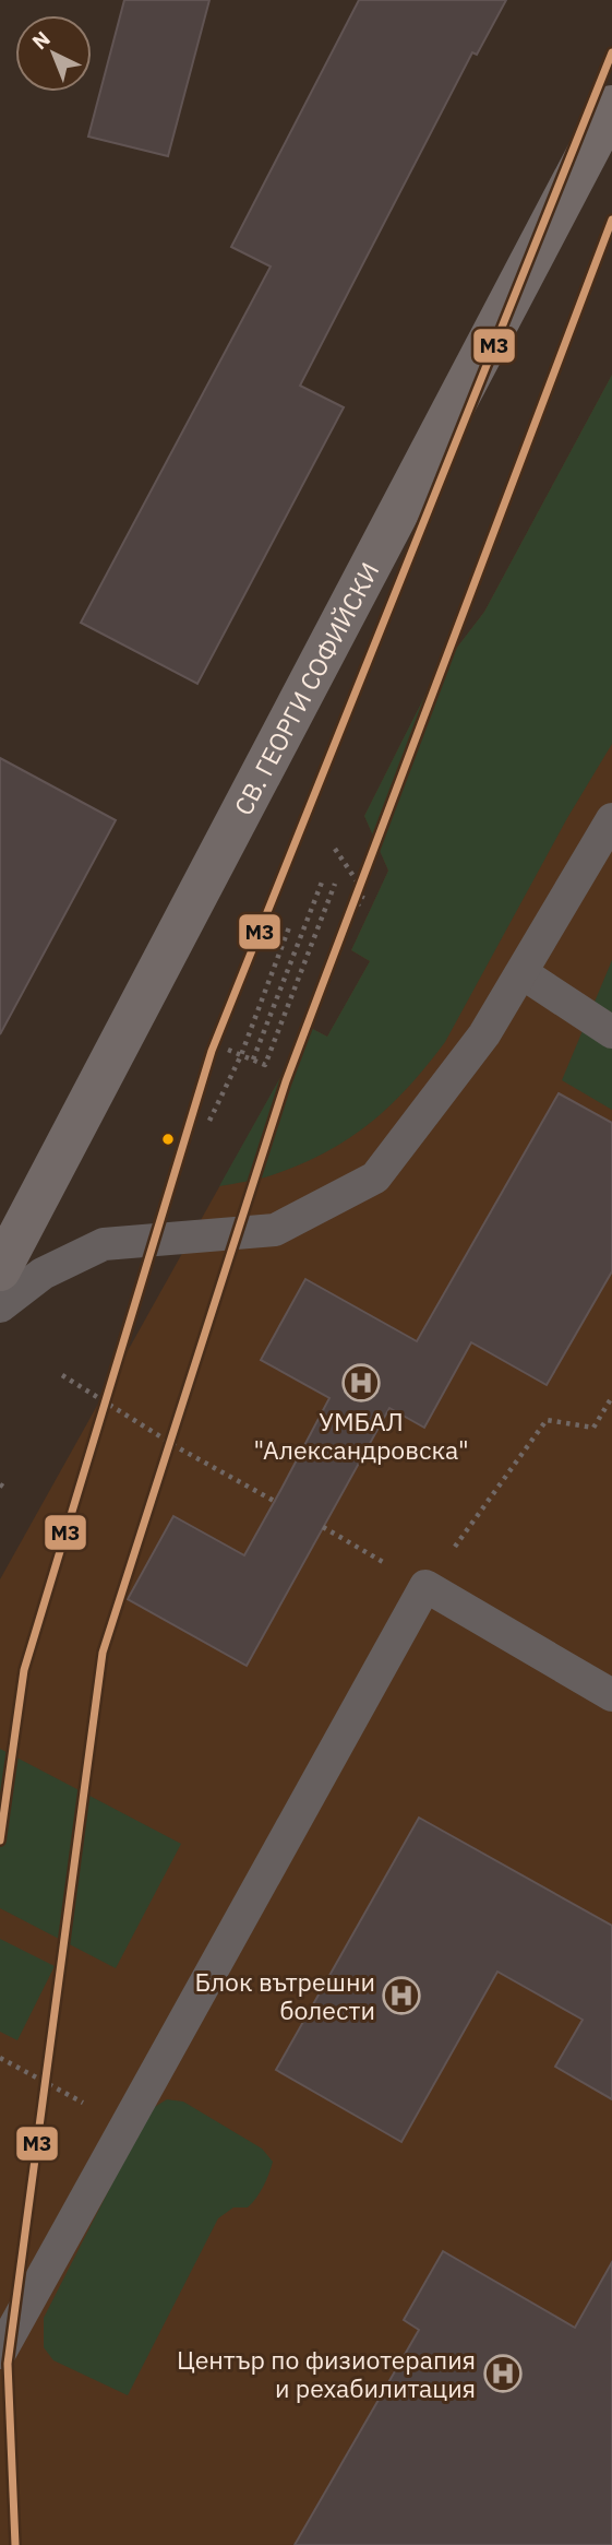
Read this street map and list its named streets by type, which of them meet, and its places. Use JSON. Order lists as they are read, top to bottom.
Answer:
{
  "streets": {
    "main road": ["СВ. ГЕОРГИ СОФИЙСКИ"]
  },
  "places": {
    "hospital": ["УМБАЛ \"Александровска\"", "Блок вътрешни болести", "Център по физиотерапия и рехабилитация"]
  },
  "lines": ["transit line M3"],
  "north": "top left"
}
